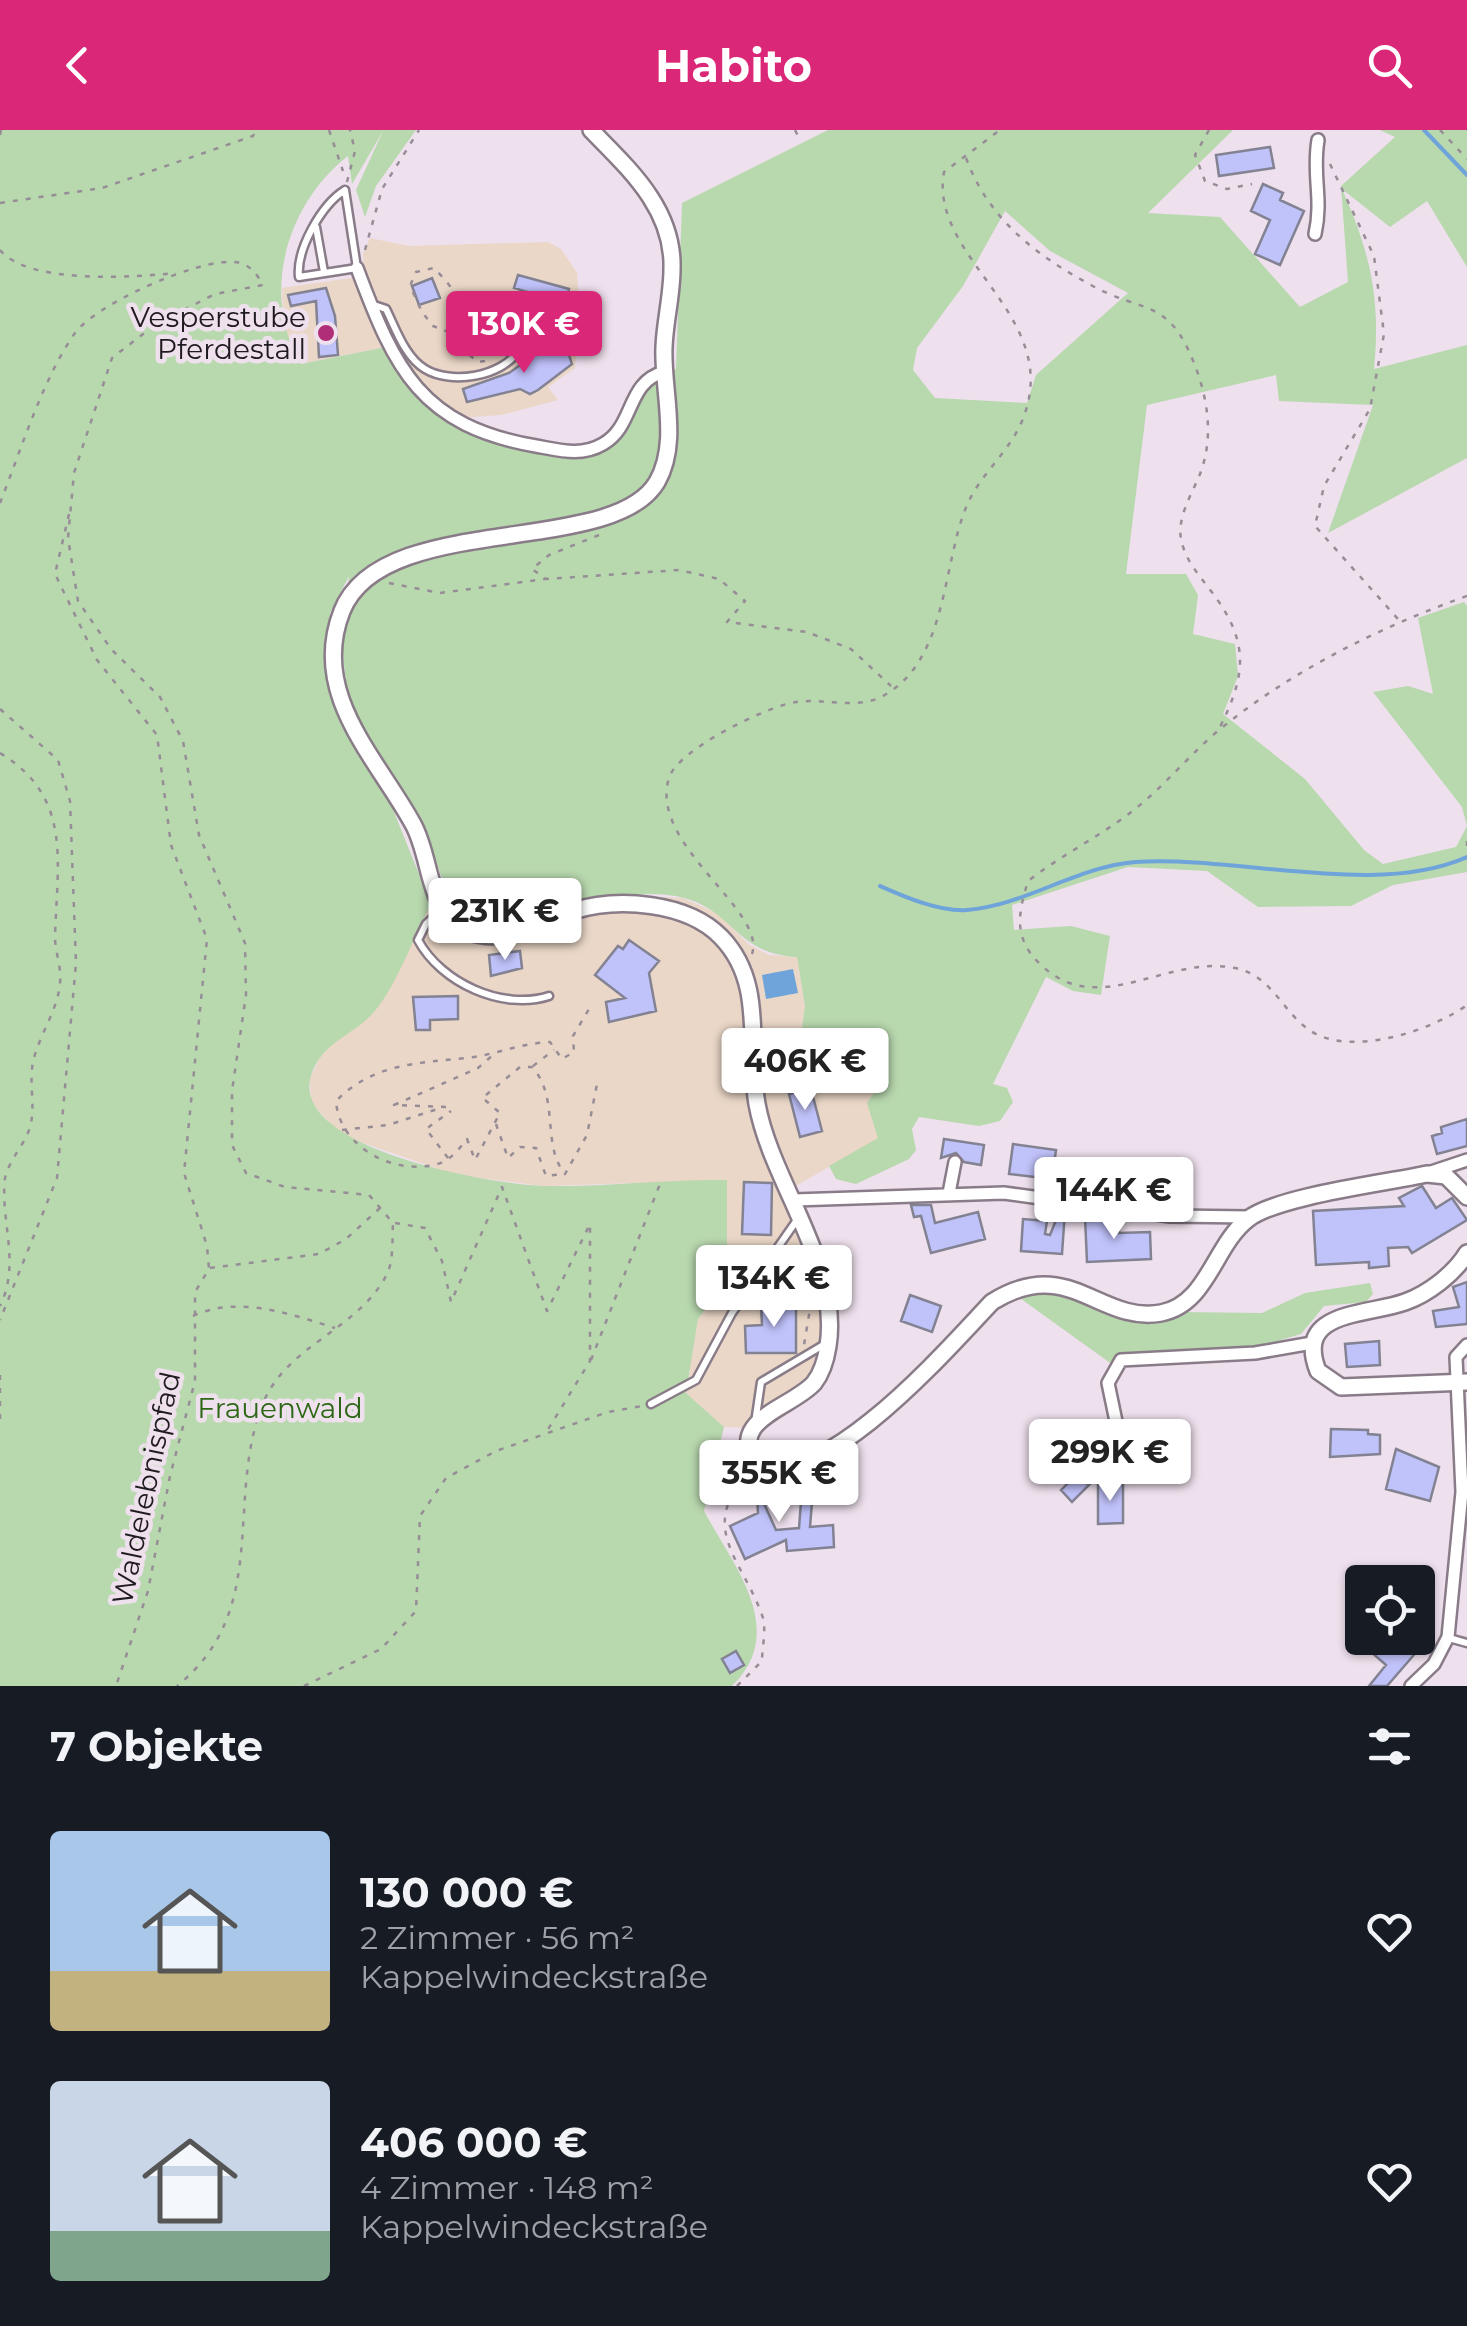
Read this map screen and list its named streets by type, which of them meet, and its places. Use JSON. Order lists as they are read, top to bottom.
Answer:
{
  "streets": {
    "path": ["Waldelebnispfad"]
  },
  "parks": ["Frauenwald"],
  "places": ["Vesperstube Pferdestall"],
  "page": {
    "header": "Habito",
    "price": [
      "130K €",
      "231K €",
      "406K €",
      "144K €",
      "134K €",
      "299K €",
      "355K €"
    ],
    "heading": "7 Objekte",
    "list": [
      {
        "name": "130 000 €",
        "note": "2 Zimmer · 56 m² · Kappelwindeckstraße"
      },
      {
        "name": "406 000 €",
        "note": "4 Zimmer · 148 m² · Kappelwindeckstraße"
      }
    ]
  }
}
